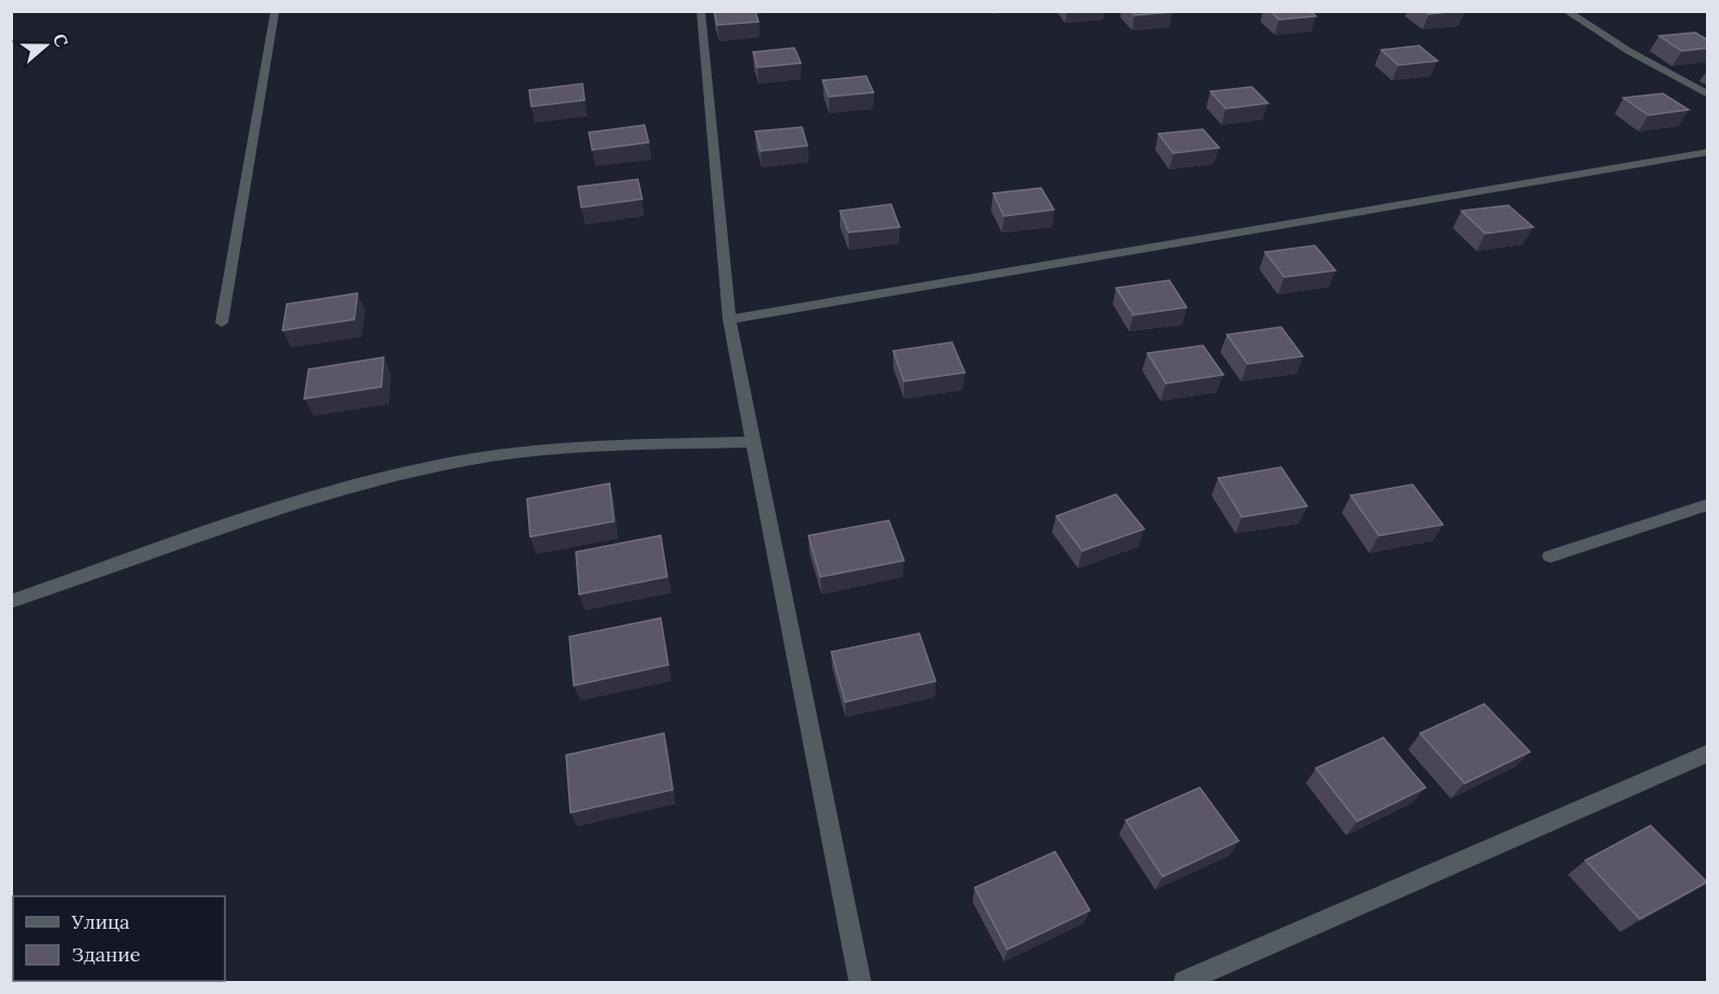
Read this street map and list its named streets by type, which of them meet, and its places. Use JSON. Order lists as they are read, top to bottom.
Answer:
{
  "legend": ["Улица", "Здание"],
  "north": "right"
}
